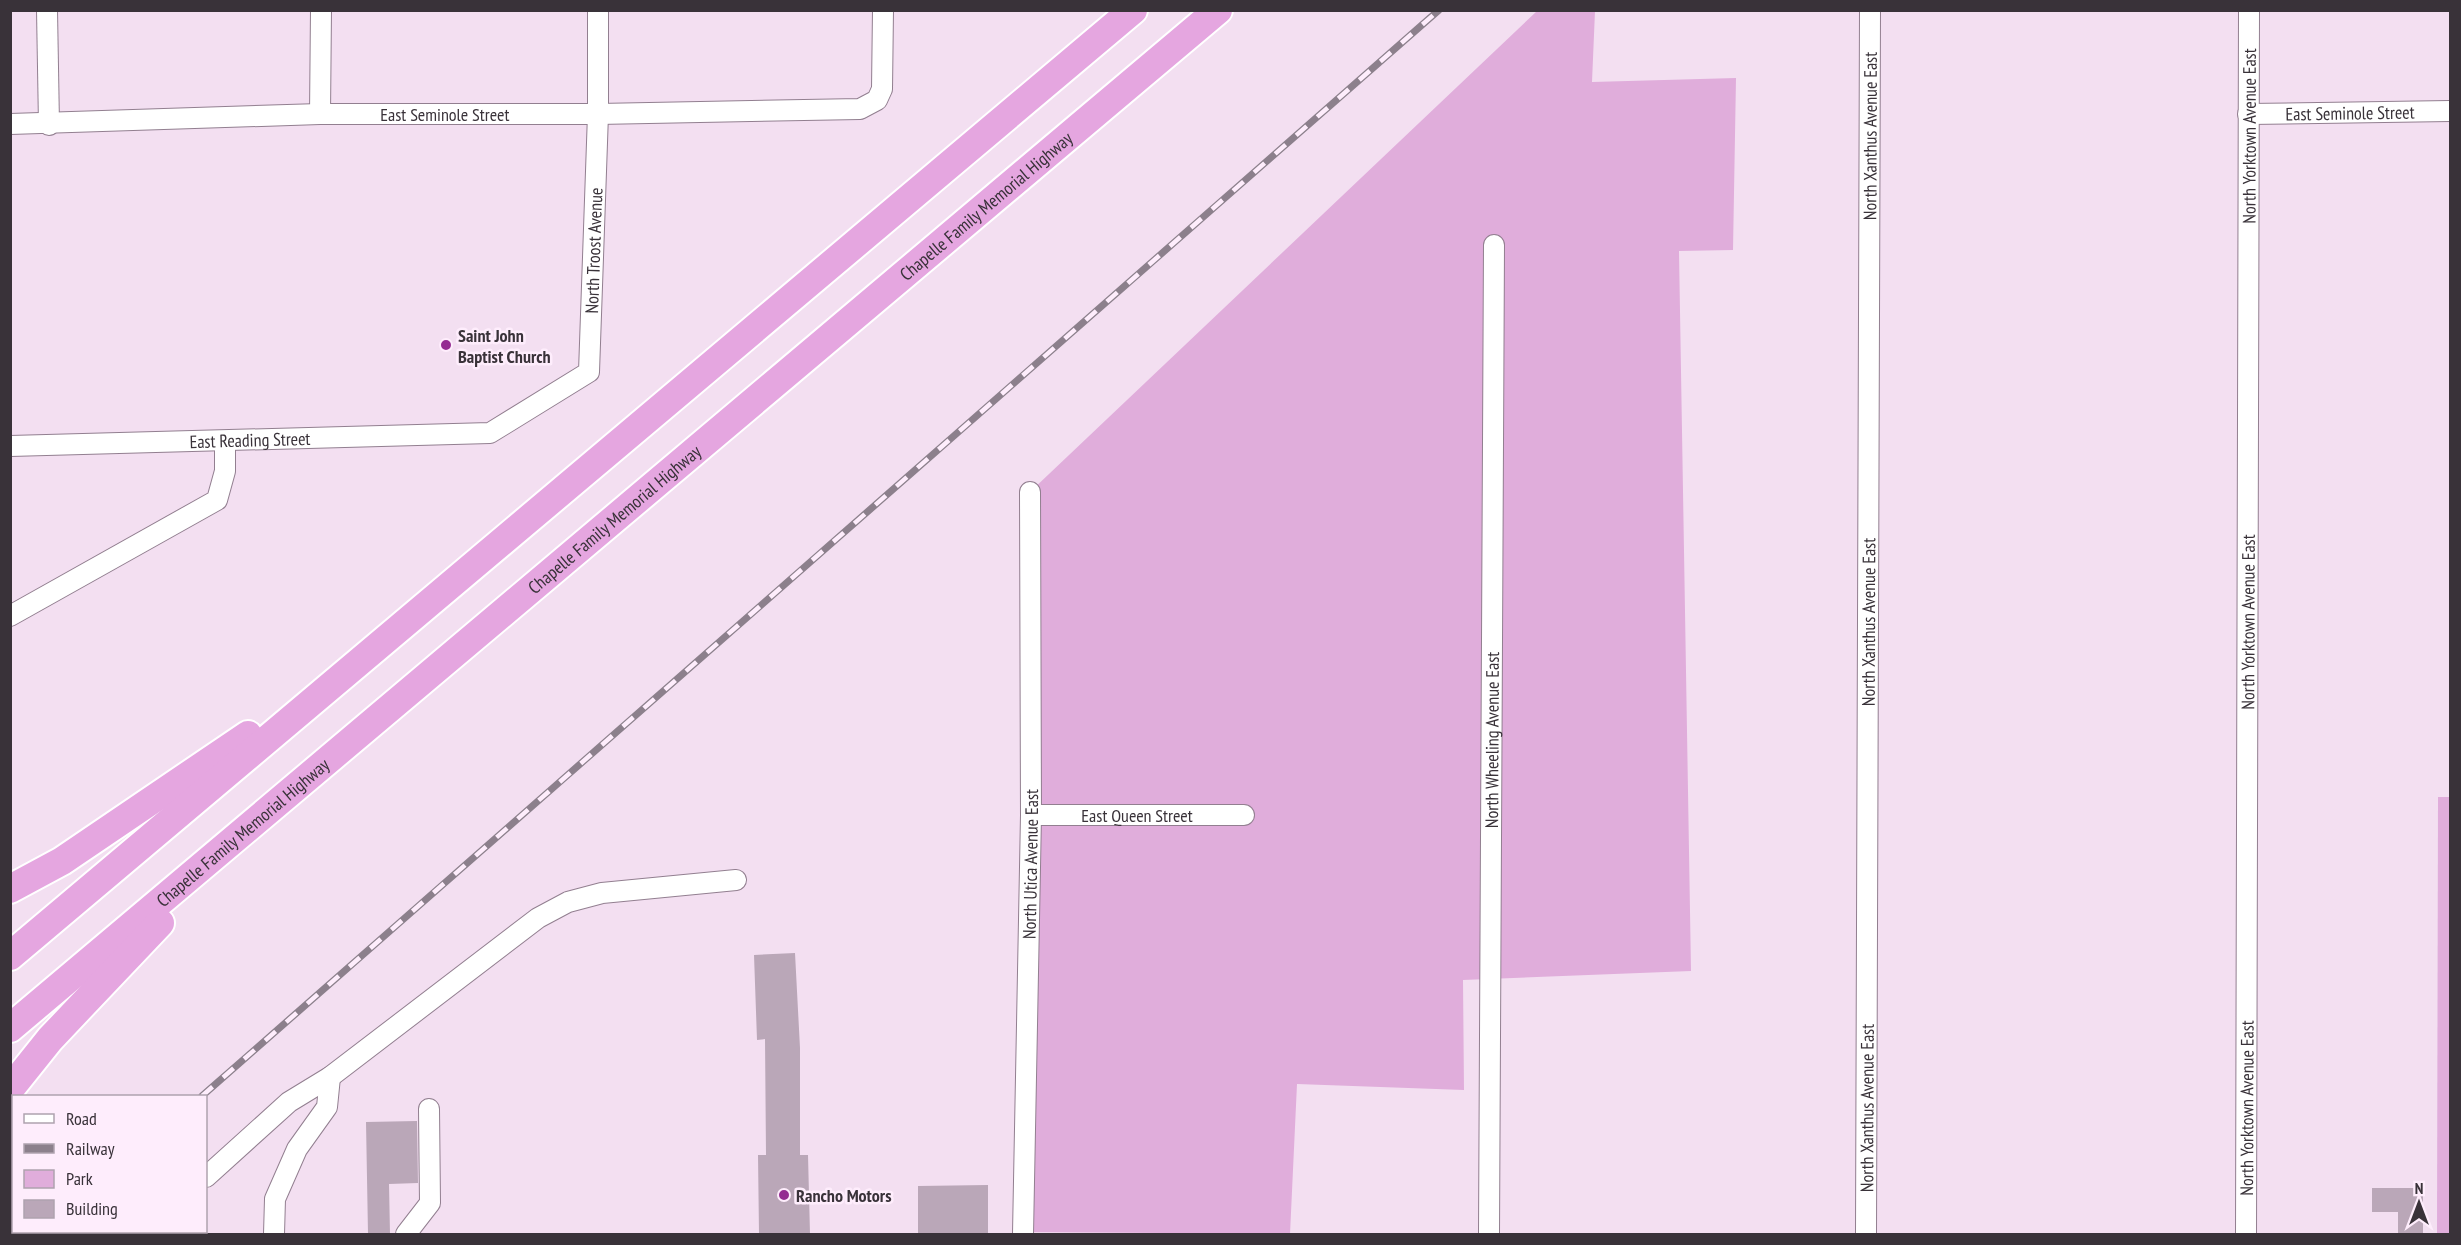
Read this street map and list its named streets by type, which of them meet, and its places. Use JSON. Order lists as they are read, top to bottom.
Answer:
{
  "streets": {
    "highway": ["Chapelle Family Memorial Highway"],
    "street": [
      "East Seminole Street",
      "North Xanthus Avenue East",
      "North Yorktown Avenue East",
      "North Troost Avenue",
      "East Reading Street",
      "North Wheeling Avenue East",
      "East Queen Street",
      "North Utica Avenue East"
    ]
  },
  "crossings": [
    ["East Seminole Street", "North Yorktown Avenue East"],
    ["East Seminole Street", "North Troost Avenue"],
    ["North Troost Avenue", "East Reading Street"],
    ["East Queen Street", "North Utica Avenue East"]
  ],
  "places": ["Saint John Baptist Church", "Rancho Motors"],
  "legend": [
    "Road",
    "Railway",
    "Park",
    "Building"
  ],
  "north": "top"
}
